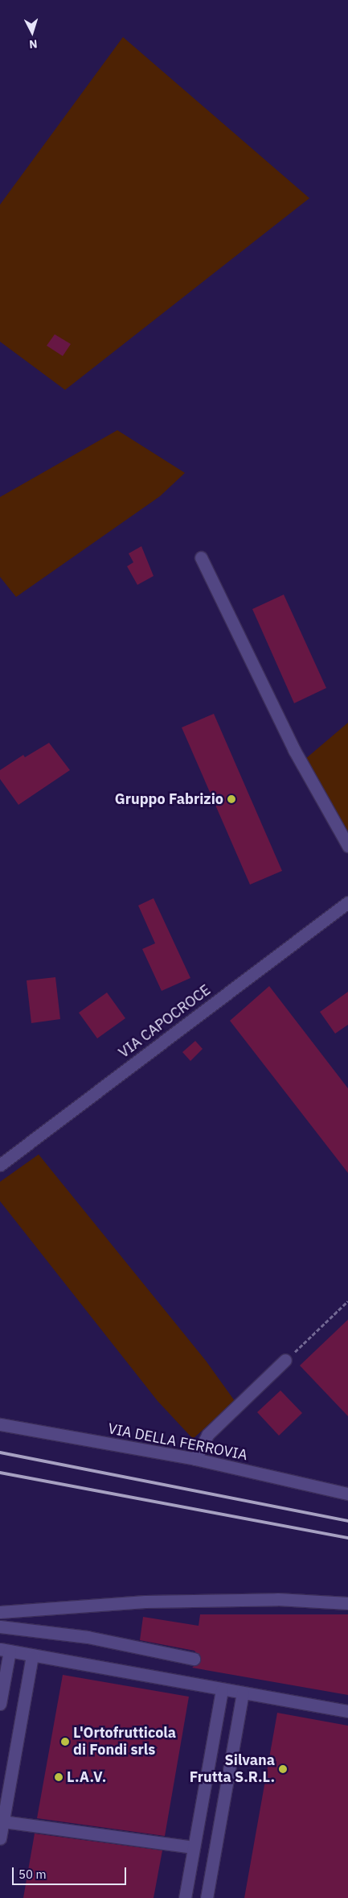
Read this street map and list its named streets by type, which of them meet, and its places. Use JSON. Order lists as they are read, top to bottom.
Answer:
{
  "streets": {
    "street": ["VIA CAPOCROCE", "VIA DELLA FERROVIA"]
  },
  "places": [
    "Gruppo Fabrizio",
    "L'Ortofrutticola di Fondi srls",
    "Silvana Frutta S.R.L.",
    "L.A.V."
  ],
  "scale_bar": "50 m",
  "north": "bottom"
}
